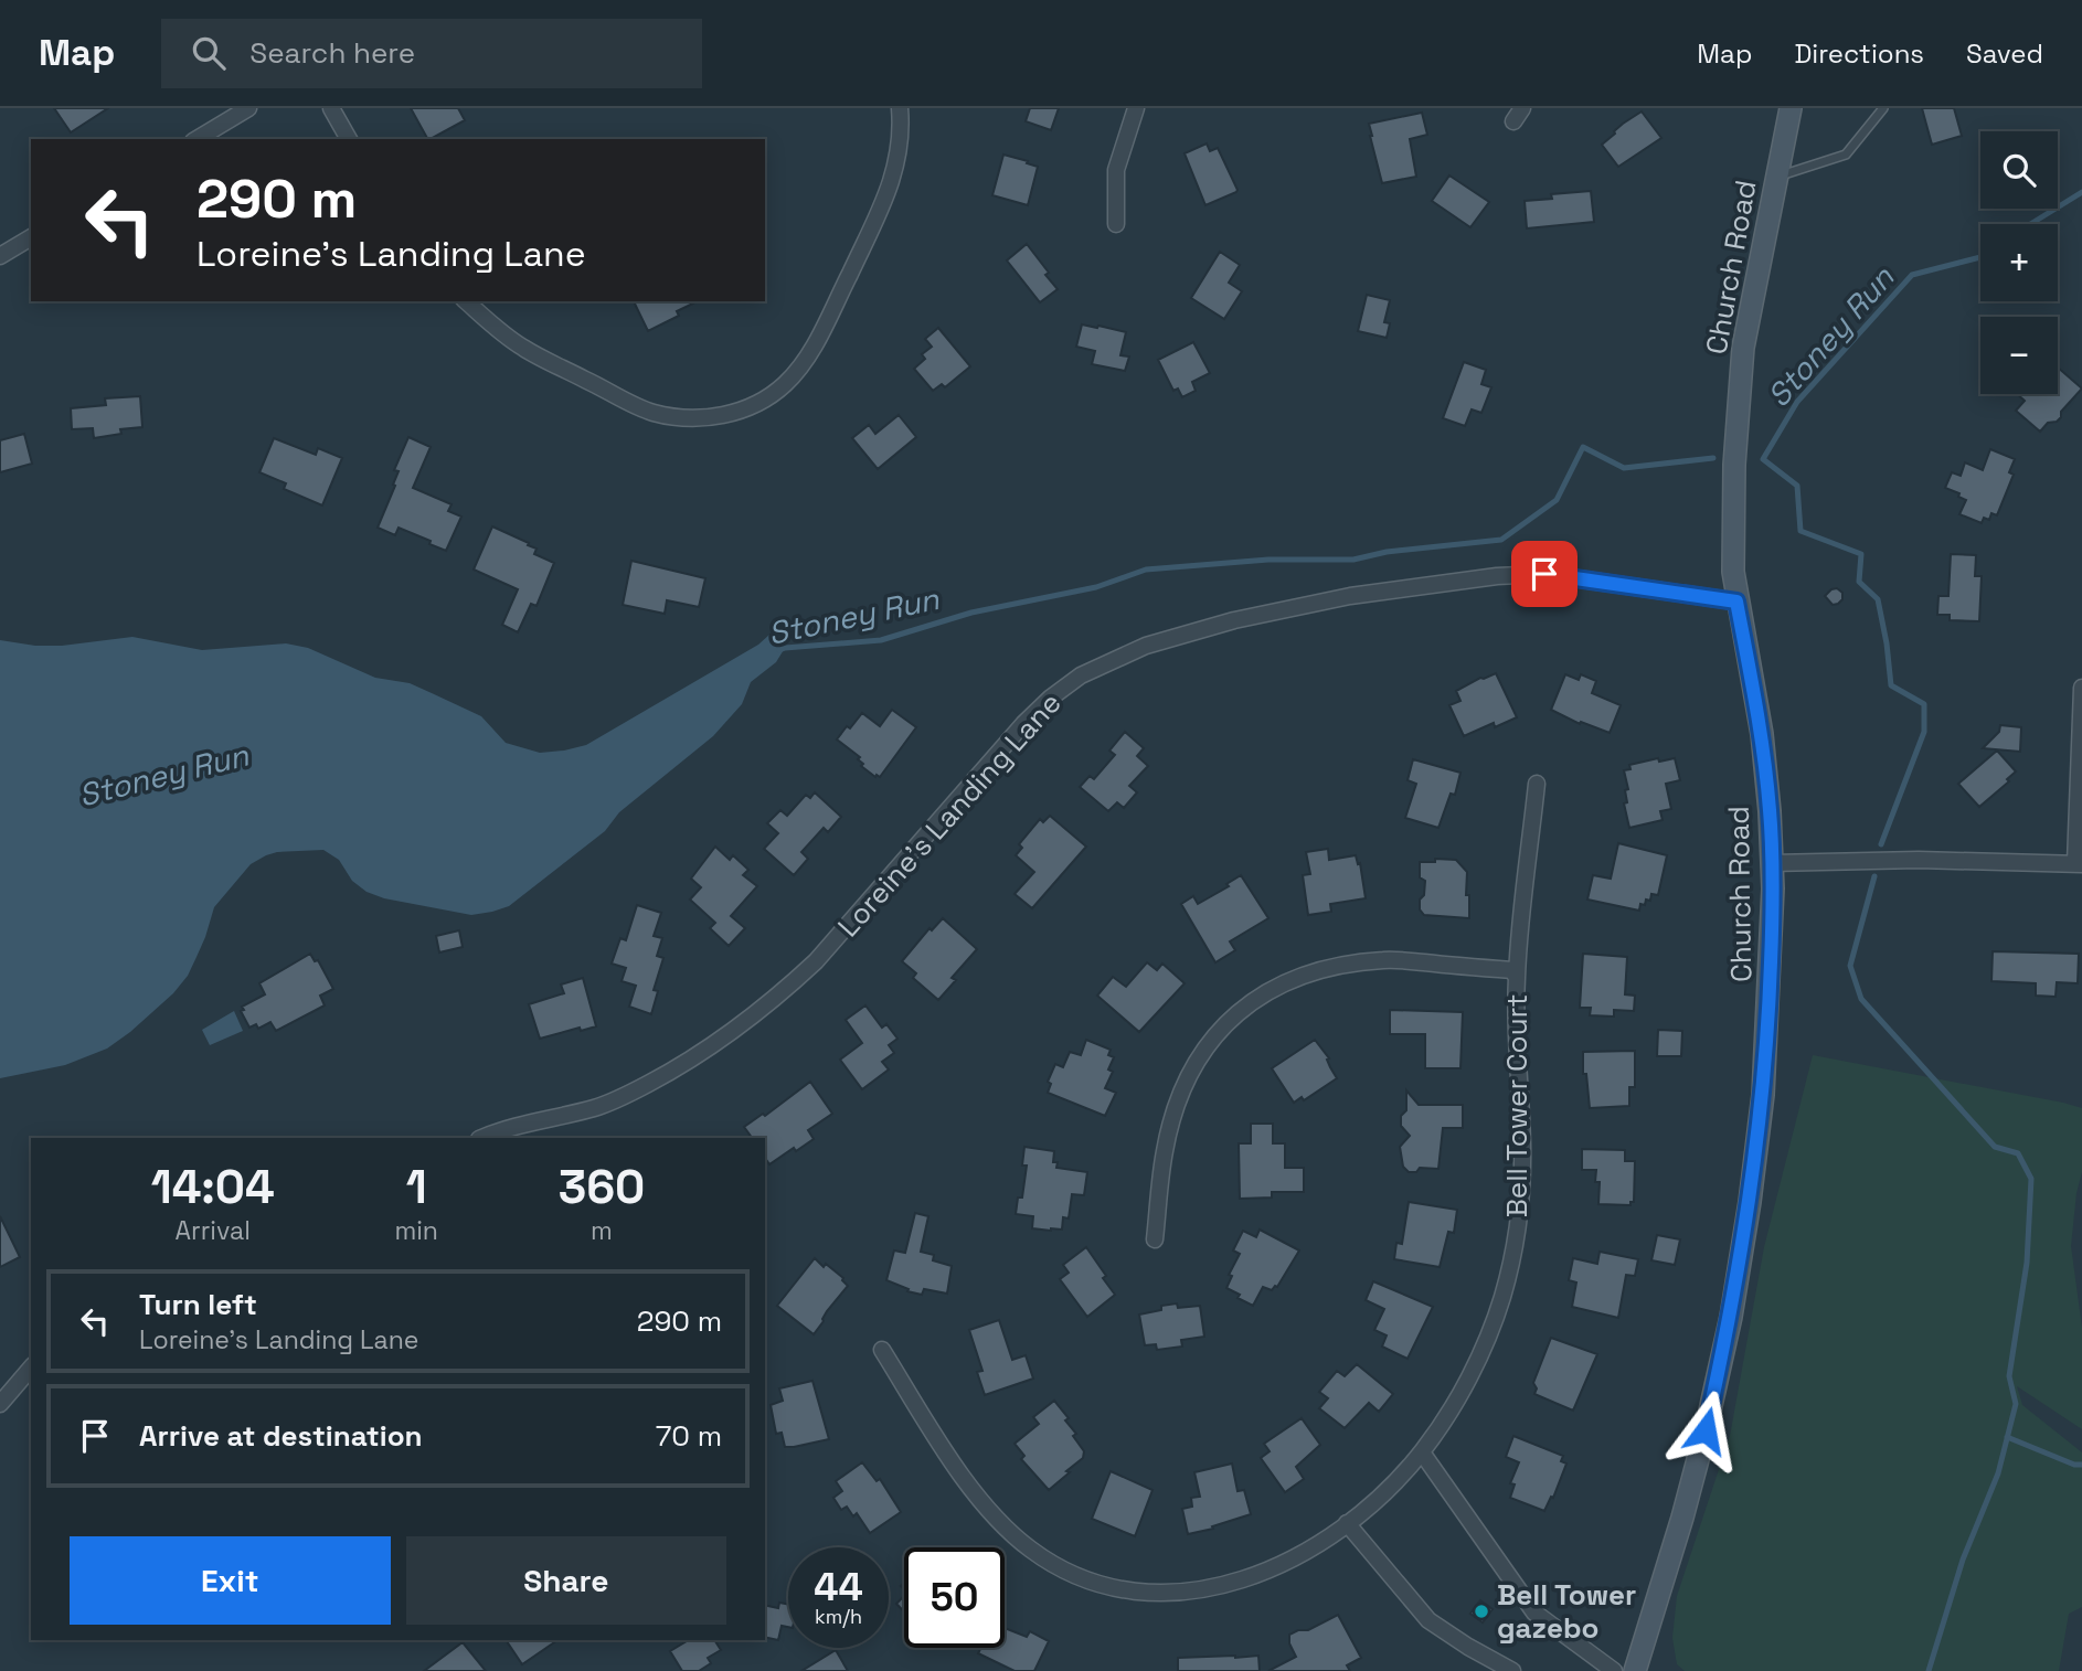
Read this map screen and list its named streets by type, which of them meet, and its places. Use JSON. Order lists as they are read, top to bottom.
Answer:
{
  "streets": {
    "main road": ["Church Road"],
    "street": ["Loreine's Landing Lane", "Bell Tower Court"]
  },
  "crossings": [
    ["Church Road", "Loreine's Landing Lane"]
  ],
  "water": ["Stoney Run"],
  "places": ["Bell Tower gazebo"],
  "page": {
    "header": "Map",
    "search": "Search here",
    "nav": ["Map", "Directions", "Saved"],
    "map_buttons": ["+", "−"],
    "turn": ["290 m", "Loreine's Landing Lane"],
    "eta": [
      "14:04",
      "Arrival",
      "1",
      "min",
      "360",
      "m"
    ],
    "list": [
      {
        "name": "Turn left",
        "note": "Loreine's Landing Lane",
        "value": "290 m"
      },
      {
        "name": "Arrive at destination",
        "value": "70 m"
      }
    ],
    "buttons": ["Exit", "Share"],
    "speed": "44 km/h",
    "limit": "50"
  }
}
